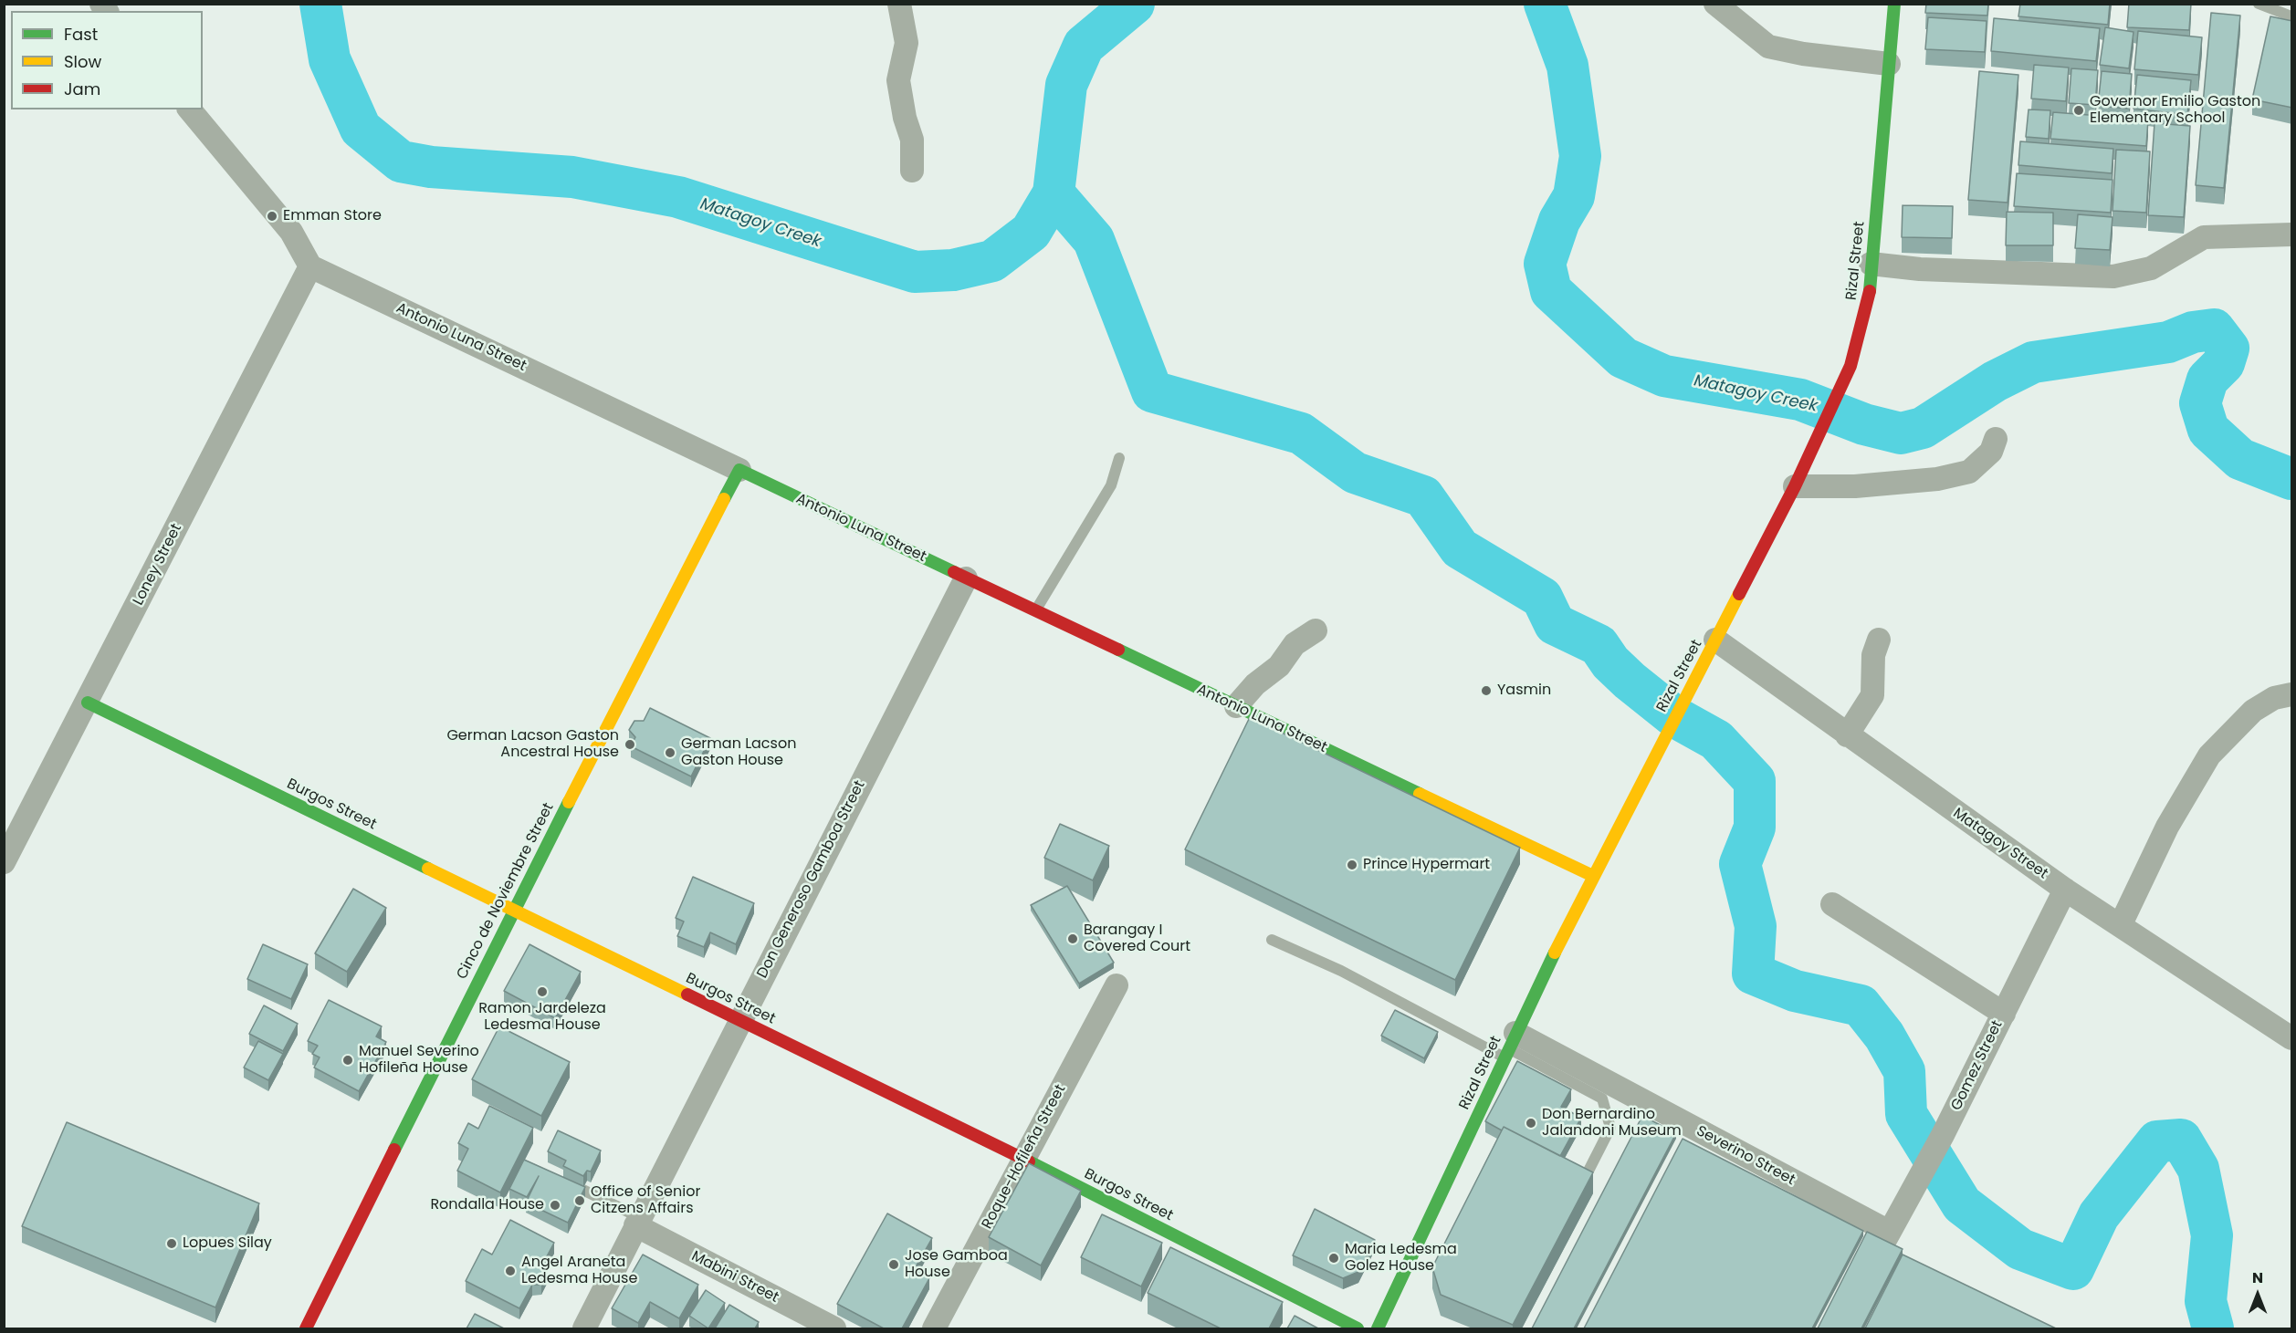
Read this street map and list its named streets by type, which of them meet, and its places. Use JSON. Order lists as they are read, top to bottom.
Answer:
{
  "streets": {
    "street": [
      "Rizal Street",
      "Antonio Luna Street",
      "Loney Street",
      "Burgos Street",
      "Matagoy Street",
      "Don Generoso Gamboa Street",
      "Cinco de Noviembre Street",
      "Gomez Street",
      "Severino Street",
      "Roque-Hofileña Street",
      "Mabini Street"
    ]
  },
  "crossings": [
    ["Rizal Street", "Antonio Luna Street"],
    ["Rizal Street", "Matagoy Street"],
    ["Rizal Street", "Severino Street"],
    ["Antonio Luna Street", "Loney Street"],
    ["Antonio Luna Street", "Don Generoso Gamboa Street"],
    ["Antonio Luna Street", "Cinco de Noviembre Street"],
    ["Loney Street", "Burgos Street"],
    ["Burgos Street", "Don Generoso Gamboa Street"],
    ["Burgos Street", "Cinco de Noviembre Street"],
    ["Burgos Street", "Roque-Hofileña Street"],
    ["Matagoy Street", "Gomez Street"],
    ["Don Generoso Gamboa Street", "Mabini Street"],
    ["Gomez Street", "Severino Street"]
  ],
  "water": ["Matagoy Creek"],
  "places": [
    "Governor Emilio Gaston Elementary School",
    "Emman Store",
    "Yasmin",
    "German Lacson Gaston Ancestral House",
    "German Lacson Gaston House",
    "Prince Hypermart",
    "Barangay I Covered Court",
    "Ramon Jardeleza Ledesma House",
    "Manuel Severino Hofileña House",
    "Don Bernardino Jalandoni Museum",
    "Office of Senior Citzens Affairs",
    "Rondalla House",
    "Lopues Silay",
    "Maria Ledesma Golez House",
    "Jose Gamboa House",
    "Angel Araneta Ledesma House"
  ],
  "legend": ["Fast", "Slow", "Jam"],
  "north": "top"
}
